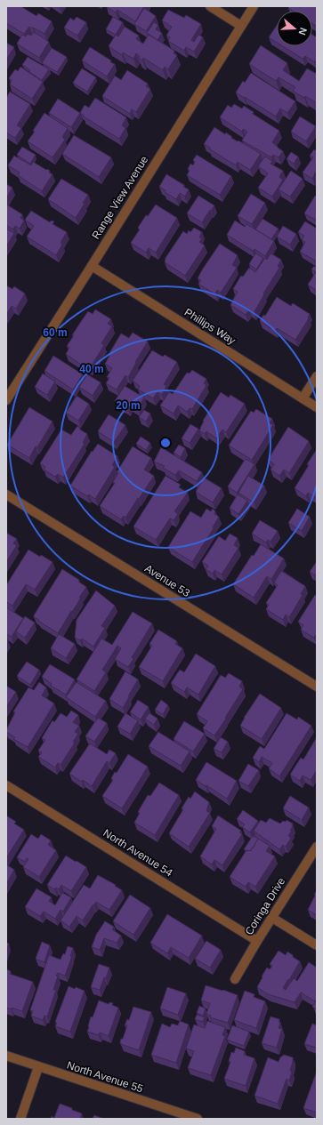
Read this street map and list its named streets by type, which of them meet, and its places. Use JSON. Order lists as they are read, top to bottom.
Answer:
{
  "streets": {
    "street": [
      "Range View Avenue",
      "Phillips Way",
      "Avenue 53",
      "North Avenue 54",
      "Coringa Drive",
      "North Avenue 55"
    ]
  },
  "crossings": [
    ["Range View Avenue", "Phillips Way"],
    ["North Avenue 54", "Coringa Drive"]
  ],
  "north": "right",
  "rings": ["60 m", "40 m", "20 m"]
}
